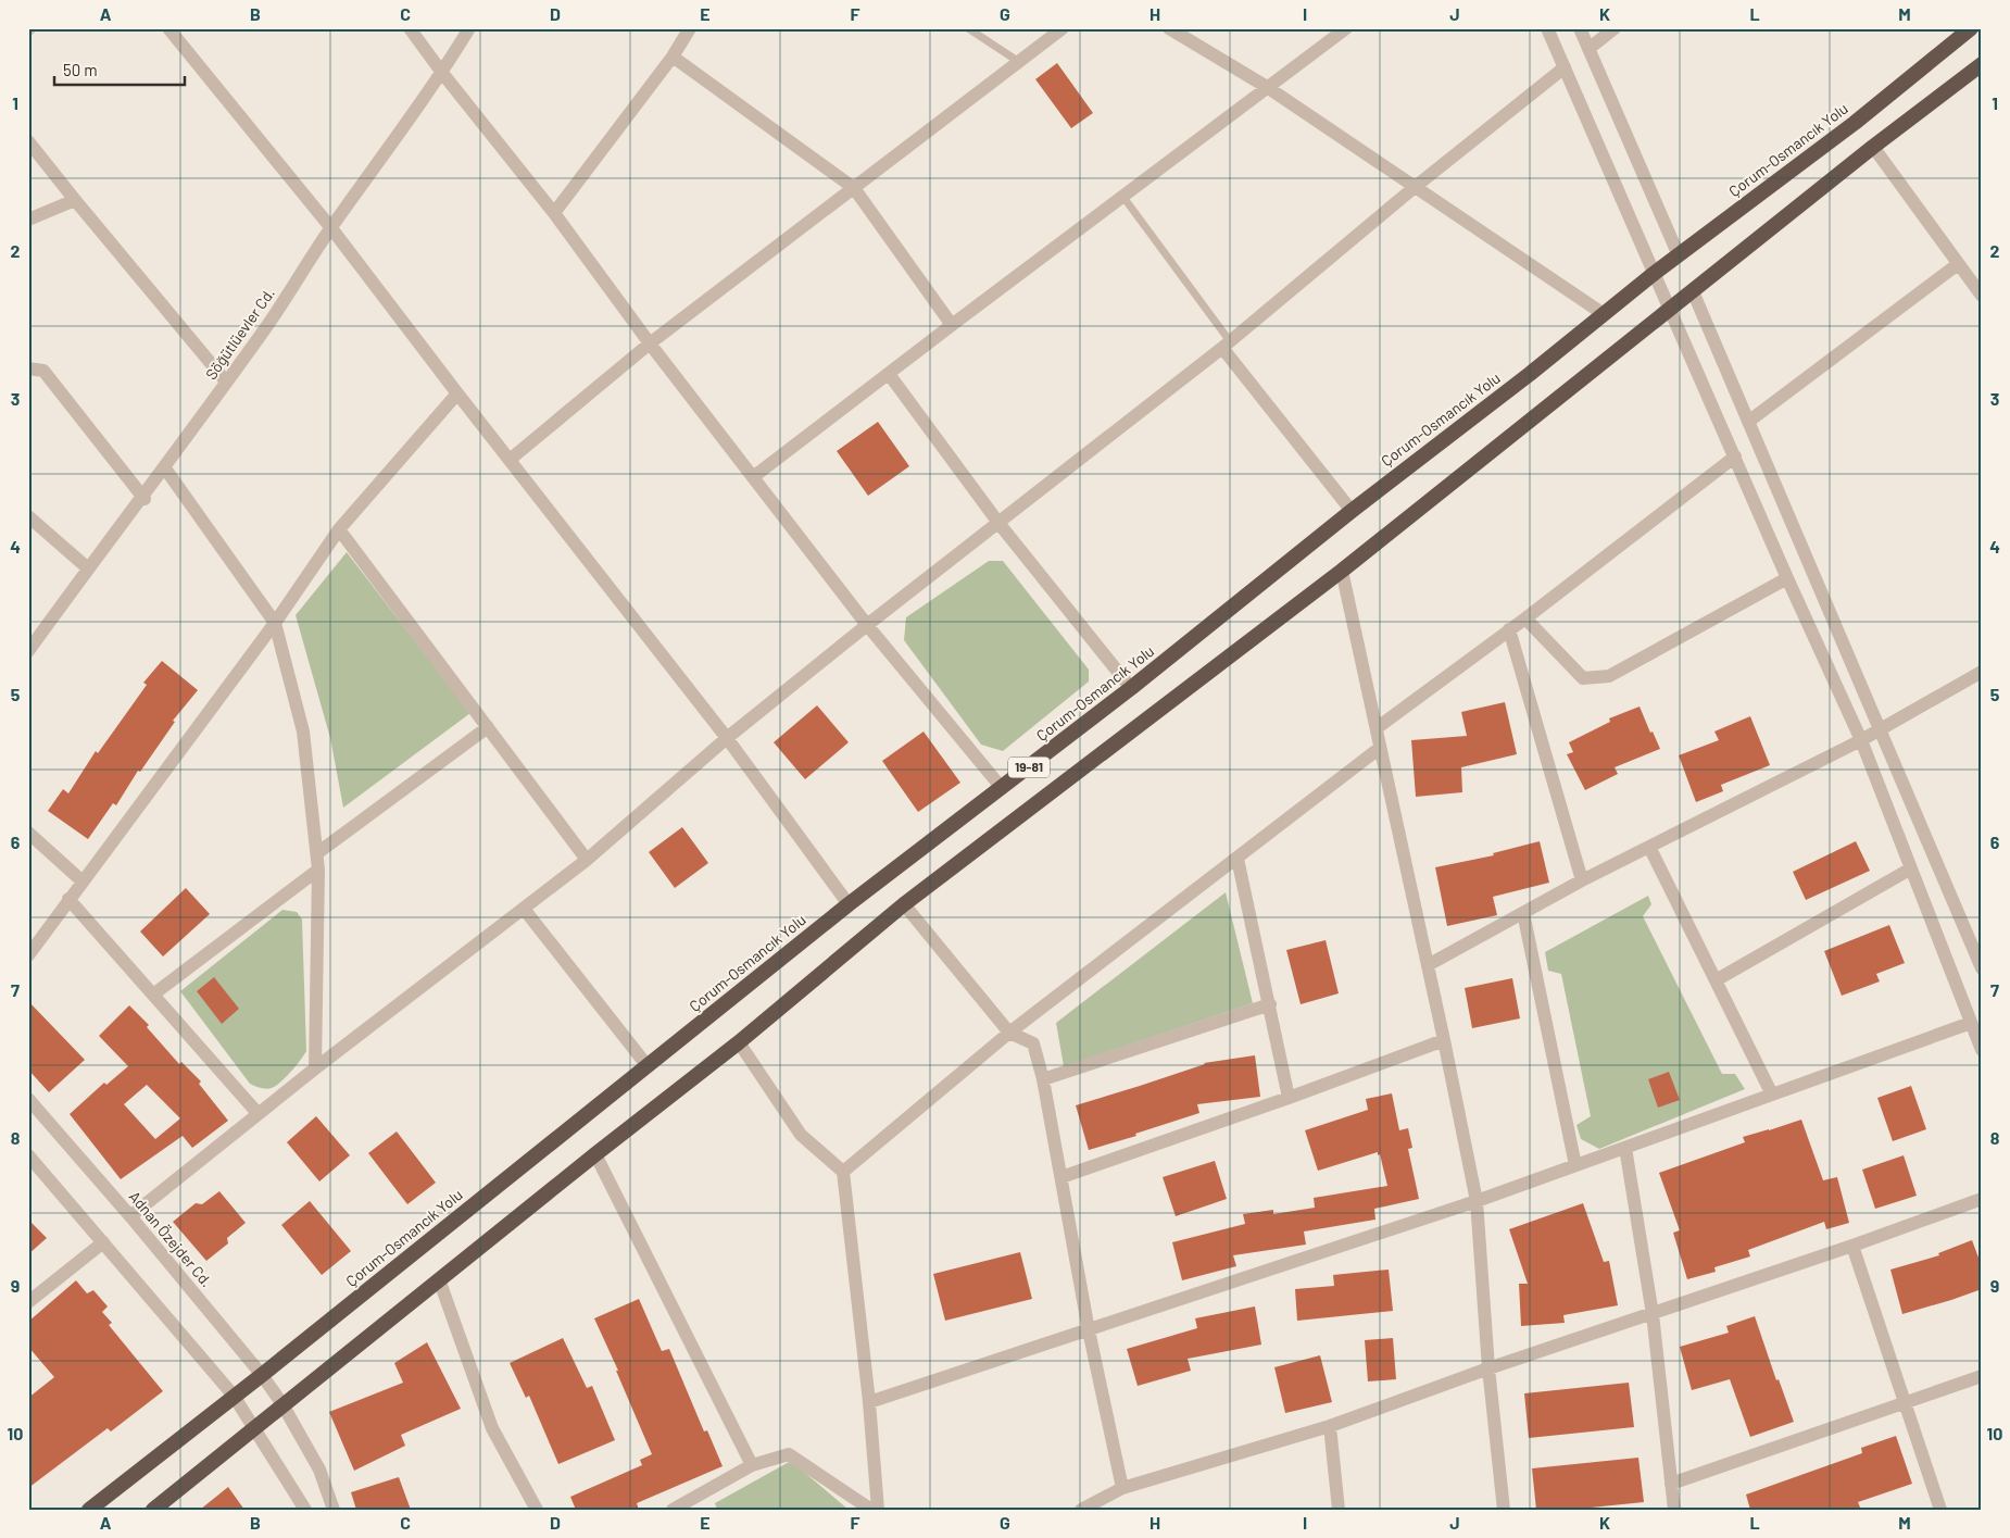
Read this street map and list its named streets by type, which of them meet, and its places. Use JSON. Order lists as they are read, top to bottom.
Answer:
{
  "streets": {
    "highway": ["Çorum-Osmancık Yolu", "19-81"],
    "street": ["Söğütlüevler Cd.", "Adnan Özejder Cd."]
  },
  "crossings": [
    ["Çorum-Osmancık Yolu", "Adnan Özejder Cd."],
    ["19-81", "Adnan Özejder Cd."]
  ],
  "scale_bar": "50 m",
  "grid": {
    "columns": [
      "A",
      "B",
      "C",
      "D",
      "E",
      "F",
      "G",
      "H",
      "I",
      "J",
      "K",
      "L",
      "M"
    ],
    "rows": [
      "1",
      "2",
      "3",
      "4",
      "5",
      "6",
      "7",
      "8",
      "9",
      "10"
    ]
  }
}
